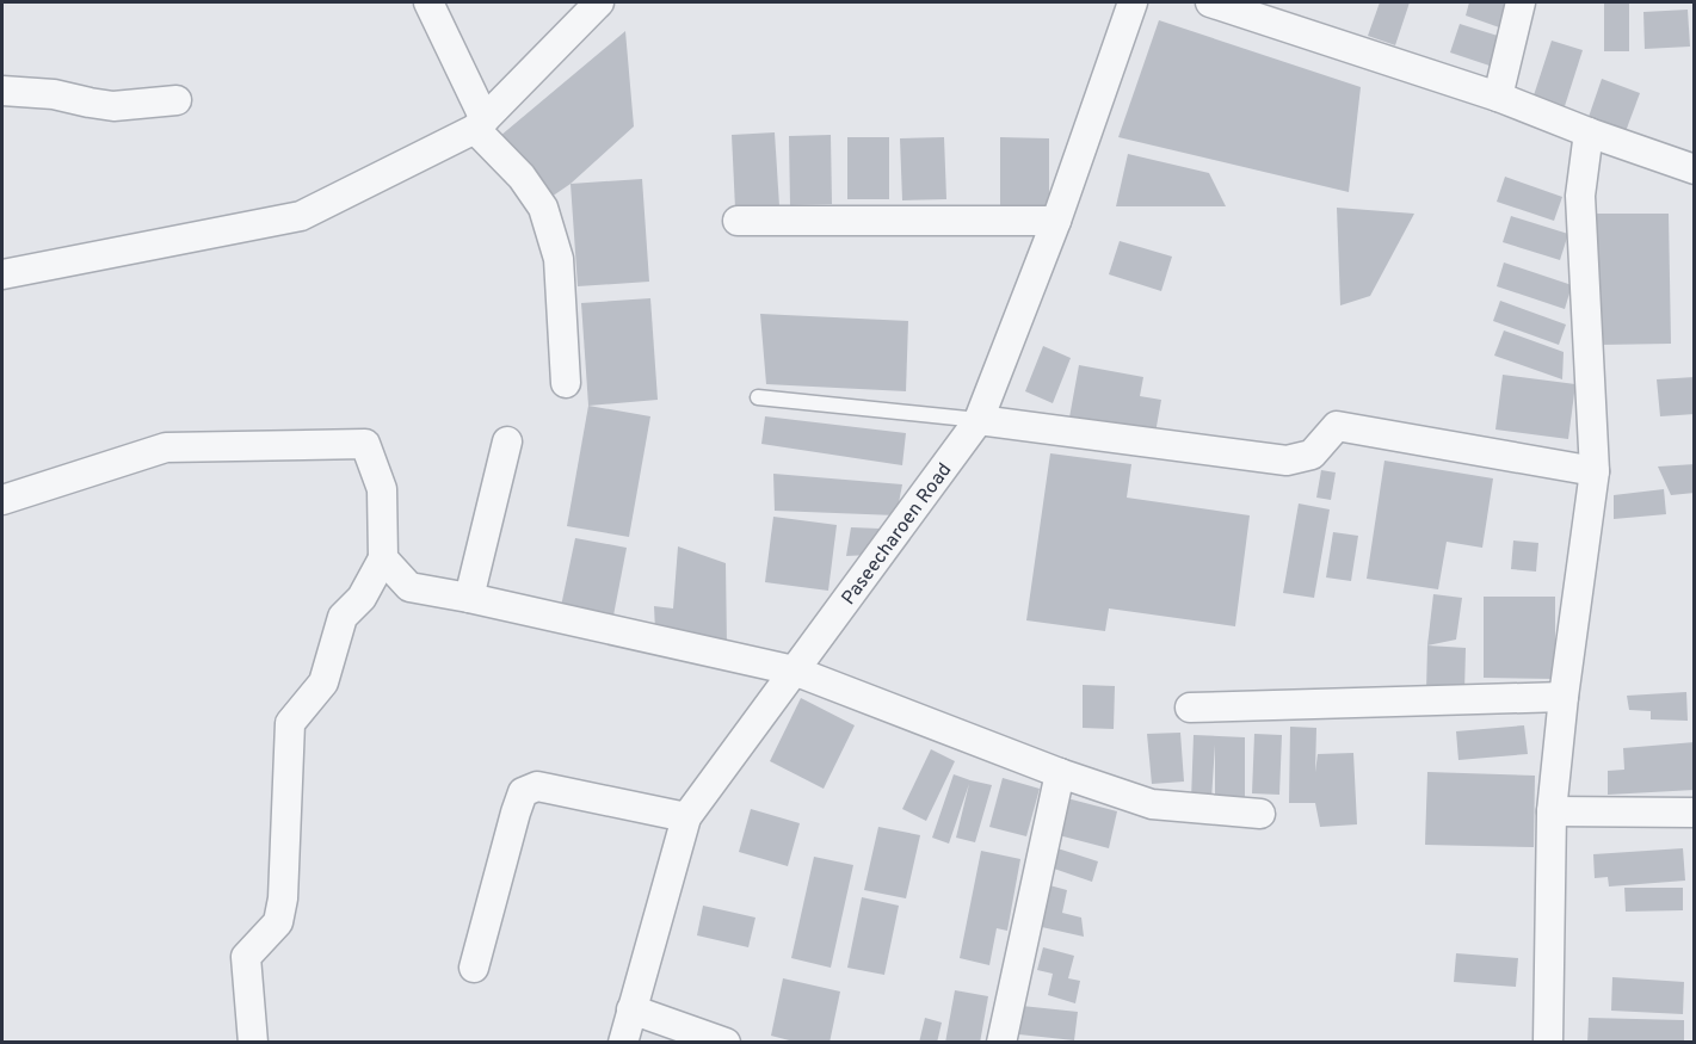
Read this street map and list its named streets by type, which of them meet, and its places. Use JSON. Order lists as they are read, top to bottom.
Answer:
{
  "streets": {
    "street": ["Paseecharoen Road"]
  }
}
